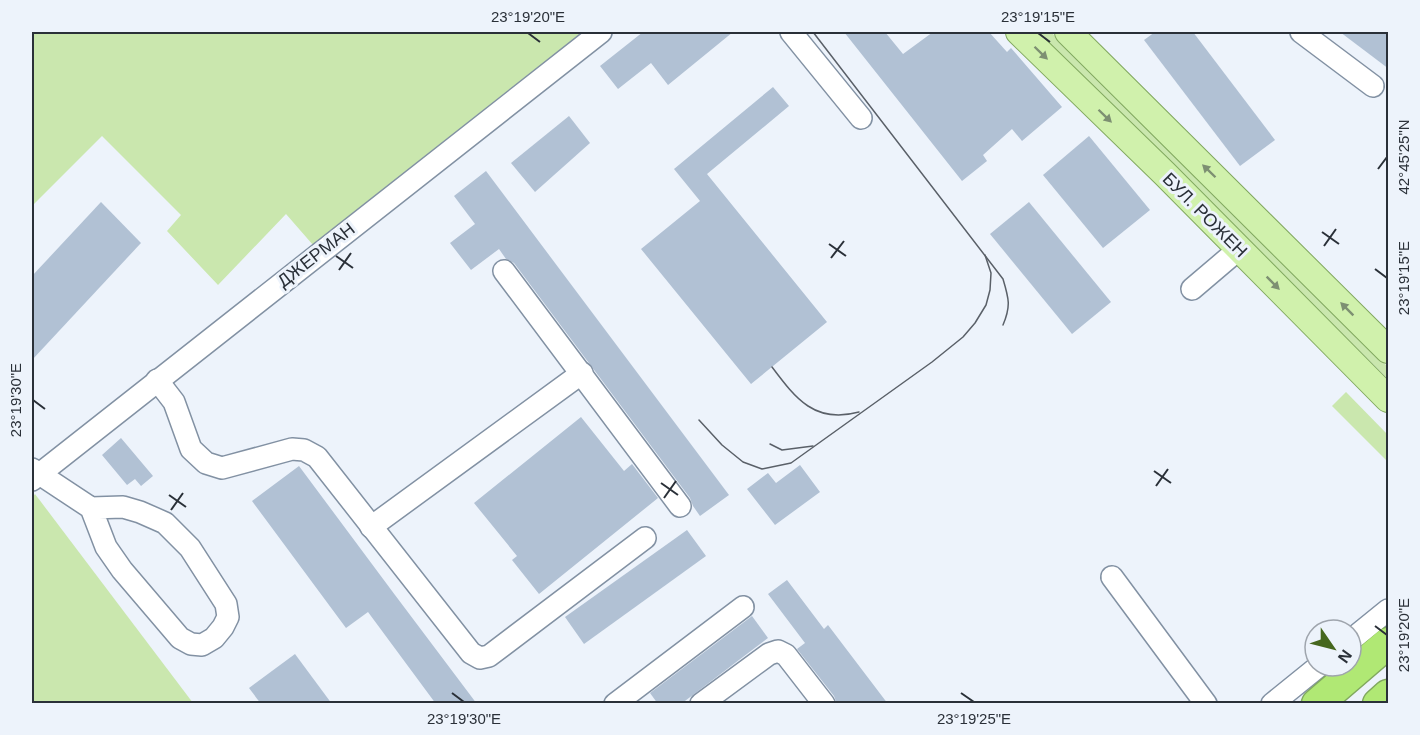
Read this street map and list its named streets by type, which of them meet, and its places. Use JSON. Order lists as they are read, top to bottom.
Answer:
{
  "streets": {
    "main road": ["БУЛ. РОЖЕН"],
    "street": ["ДЖЕРМАН"]
  },
  "north": "bottom right",
  "coordinates": [
    "23°19'20\"E",
    "23°19'15\"E",
    "42°45'25\"N",
    "23°19'30\"E",
    "23°19'25\"E"
  ]
}
